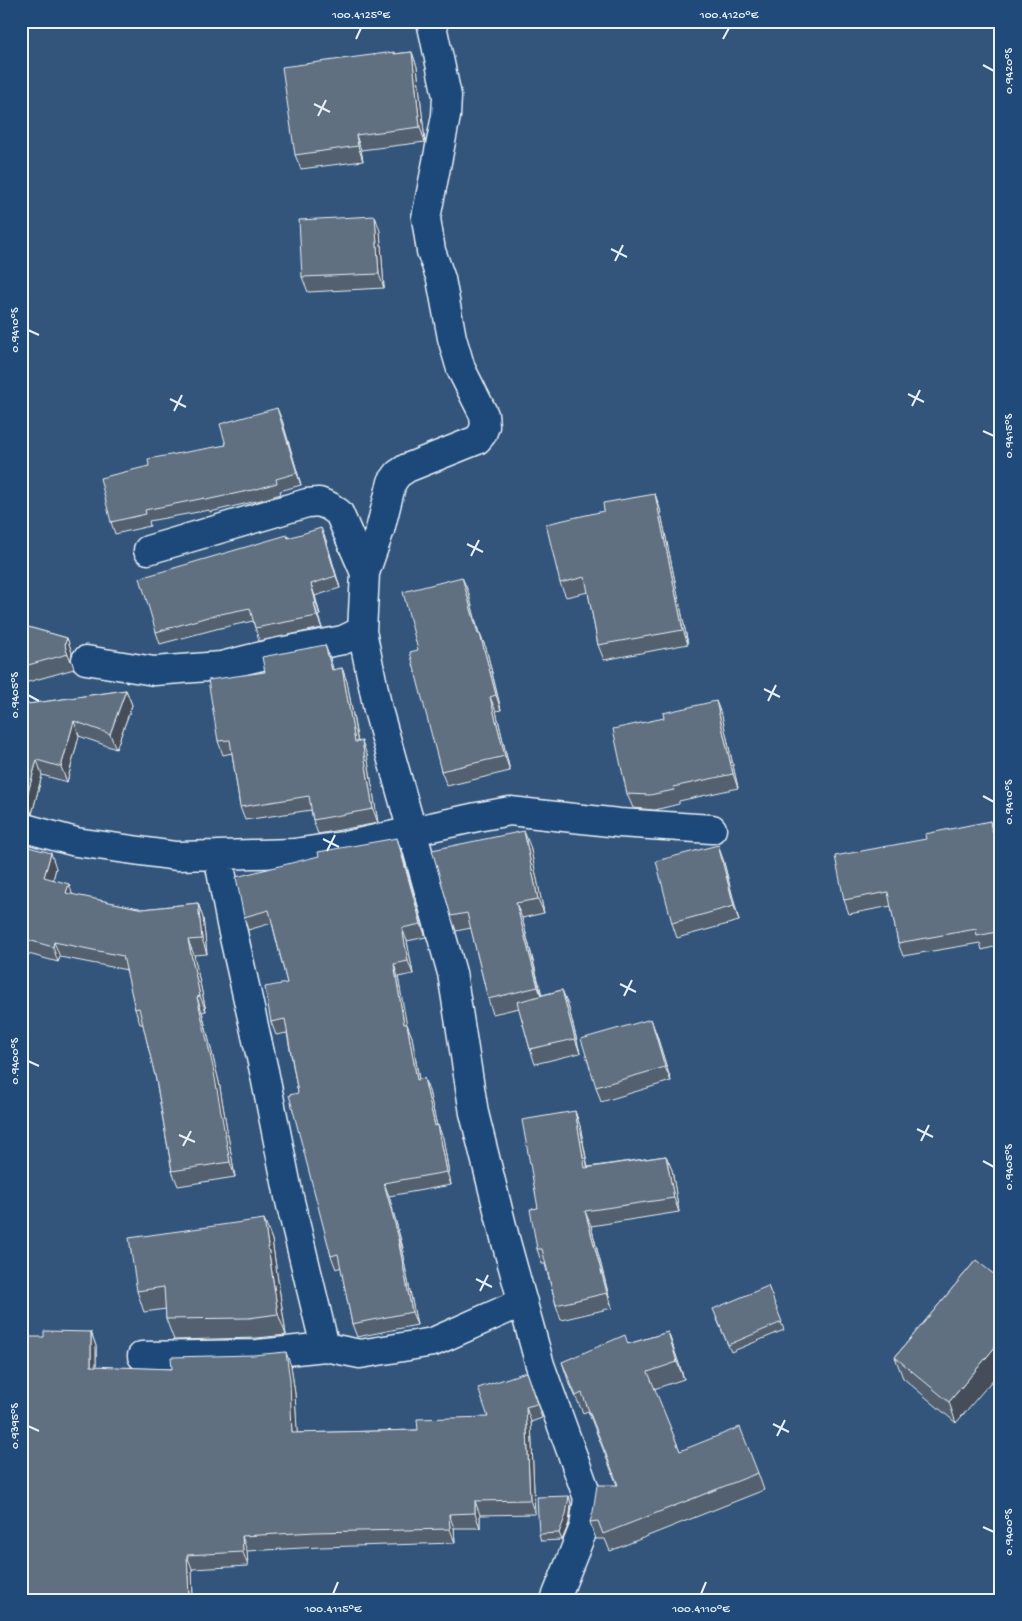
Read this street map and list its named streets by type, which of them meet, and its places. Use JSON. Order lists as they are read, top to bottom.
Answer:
{
  "coordinates": [
    "100.4125°E",
    "100.4120°E",
    "0.9420°S",
    "0.9410°S",
    "0.9415°S",
    "0.9405°S",
    "0.9400°S",
    "0.9395°S",
    "100.4115°E",
    "100.4110°E"
  ]
}
